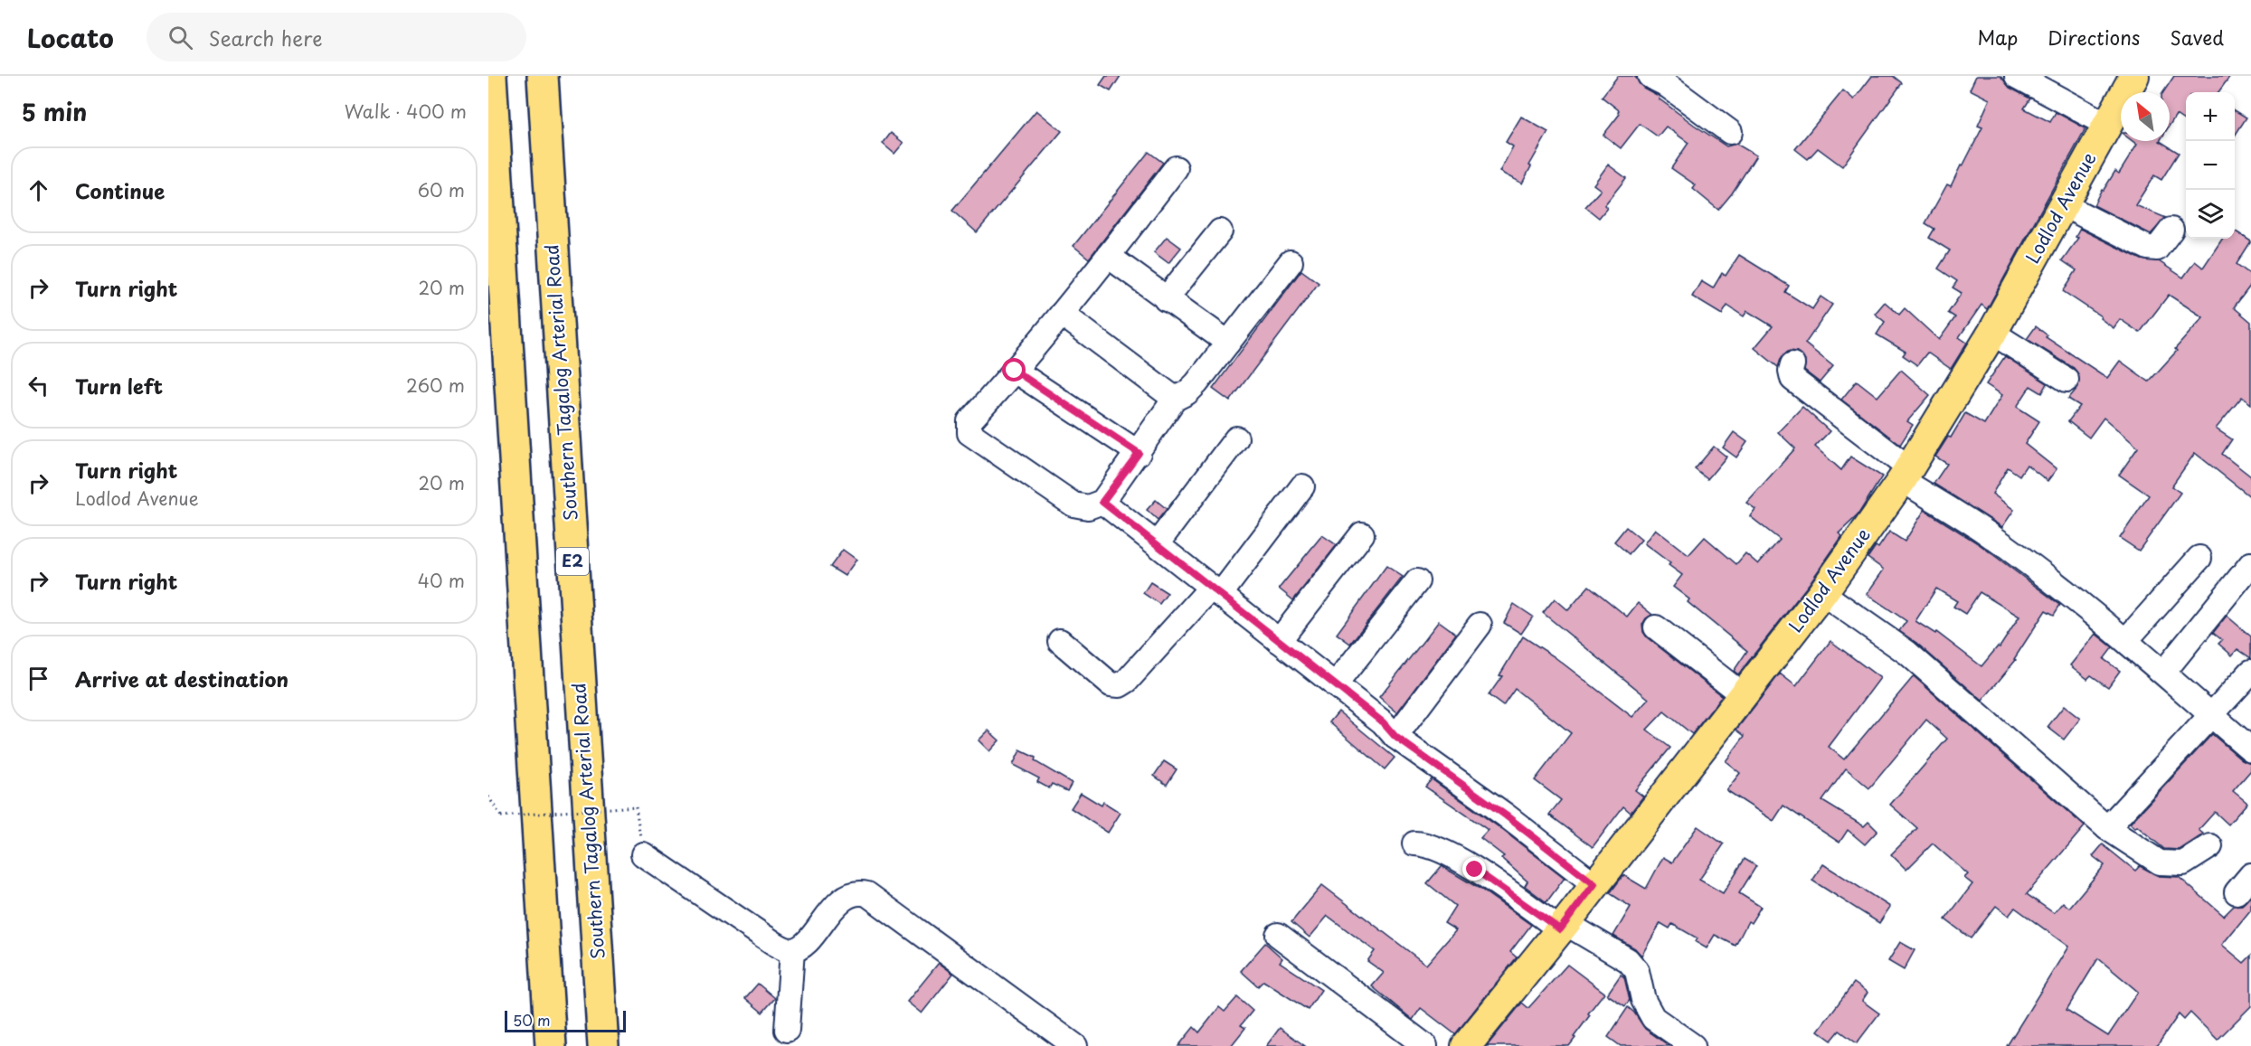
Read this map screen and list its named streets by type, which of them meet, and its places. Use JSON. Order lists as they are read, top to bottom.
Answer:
{
  "streets": {
    "highway": ["Southern Tagalog Arterial Road", "E2"],
    "main road": ["Lodlod Avenue"]
  },
  "scale_bar": "50 m",
  "north": "top left",
  "page": {
    "header": "Locato",
    "search": "Search here",
    "nav": ["Map", "Directions", "Saved"],
    "heading": ["5 min", "Walk · 400 m"],
    "map_buttons": ["+", "−"],
    "list": [
      ["Continue", "60 m"],
      ["Turn right", "20 m"],
      ["Turn left", "260 m"],
      ["Turn right", "Lodlod Avenue", "20 m"],
      ["Turn right", "40 m"],
      "Arrive at destination"
    ],
    "scale": "50 m"
  }
}
